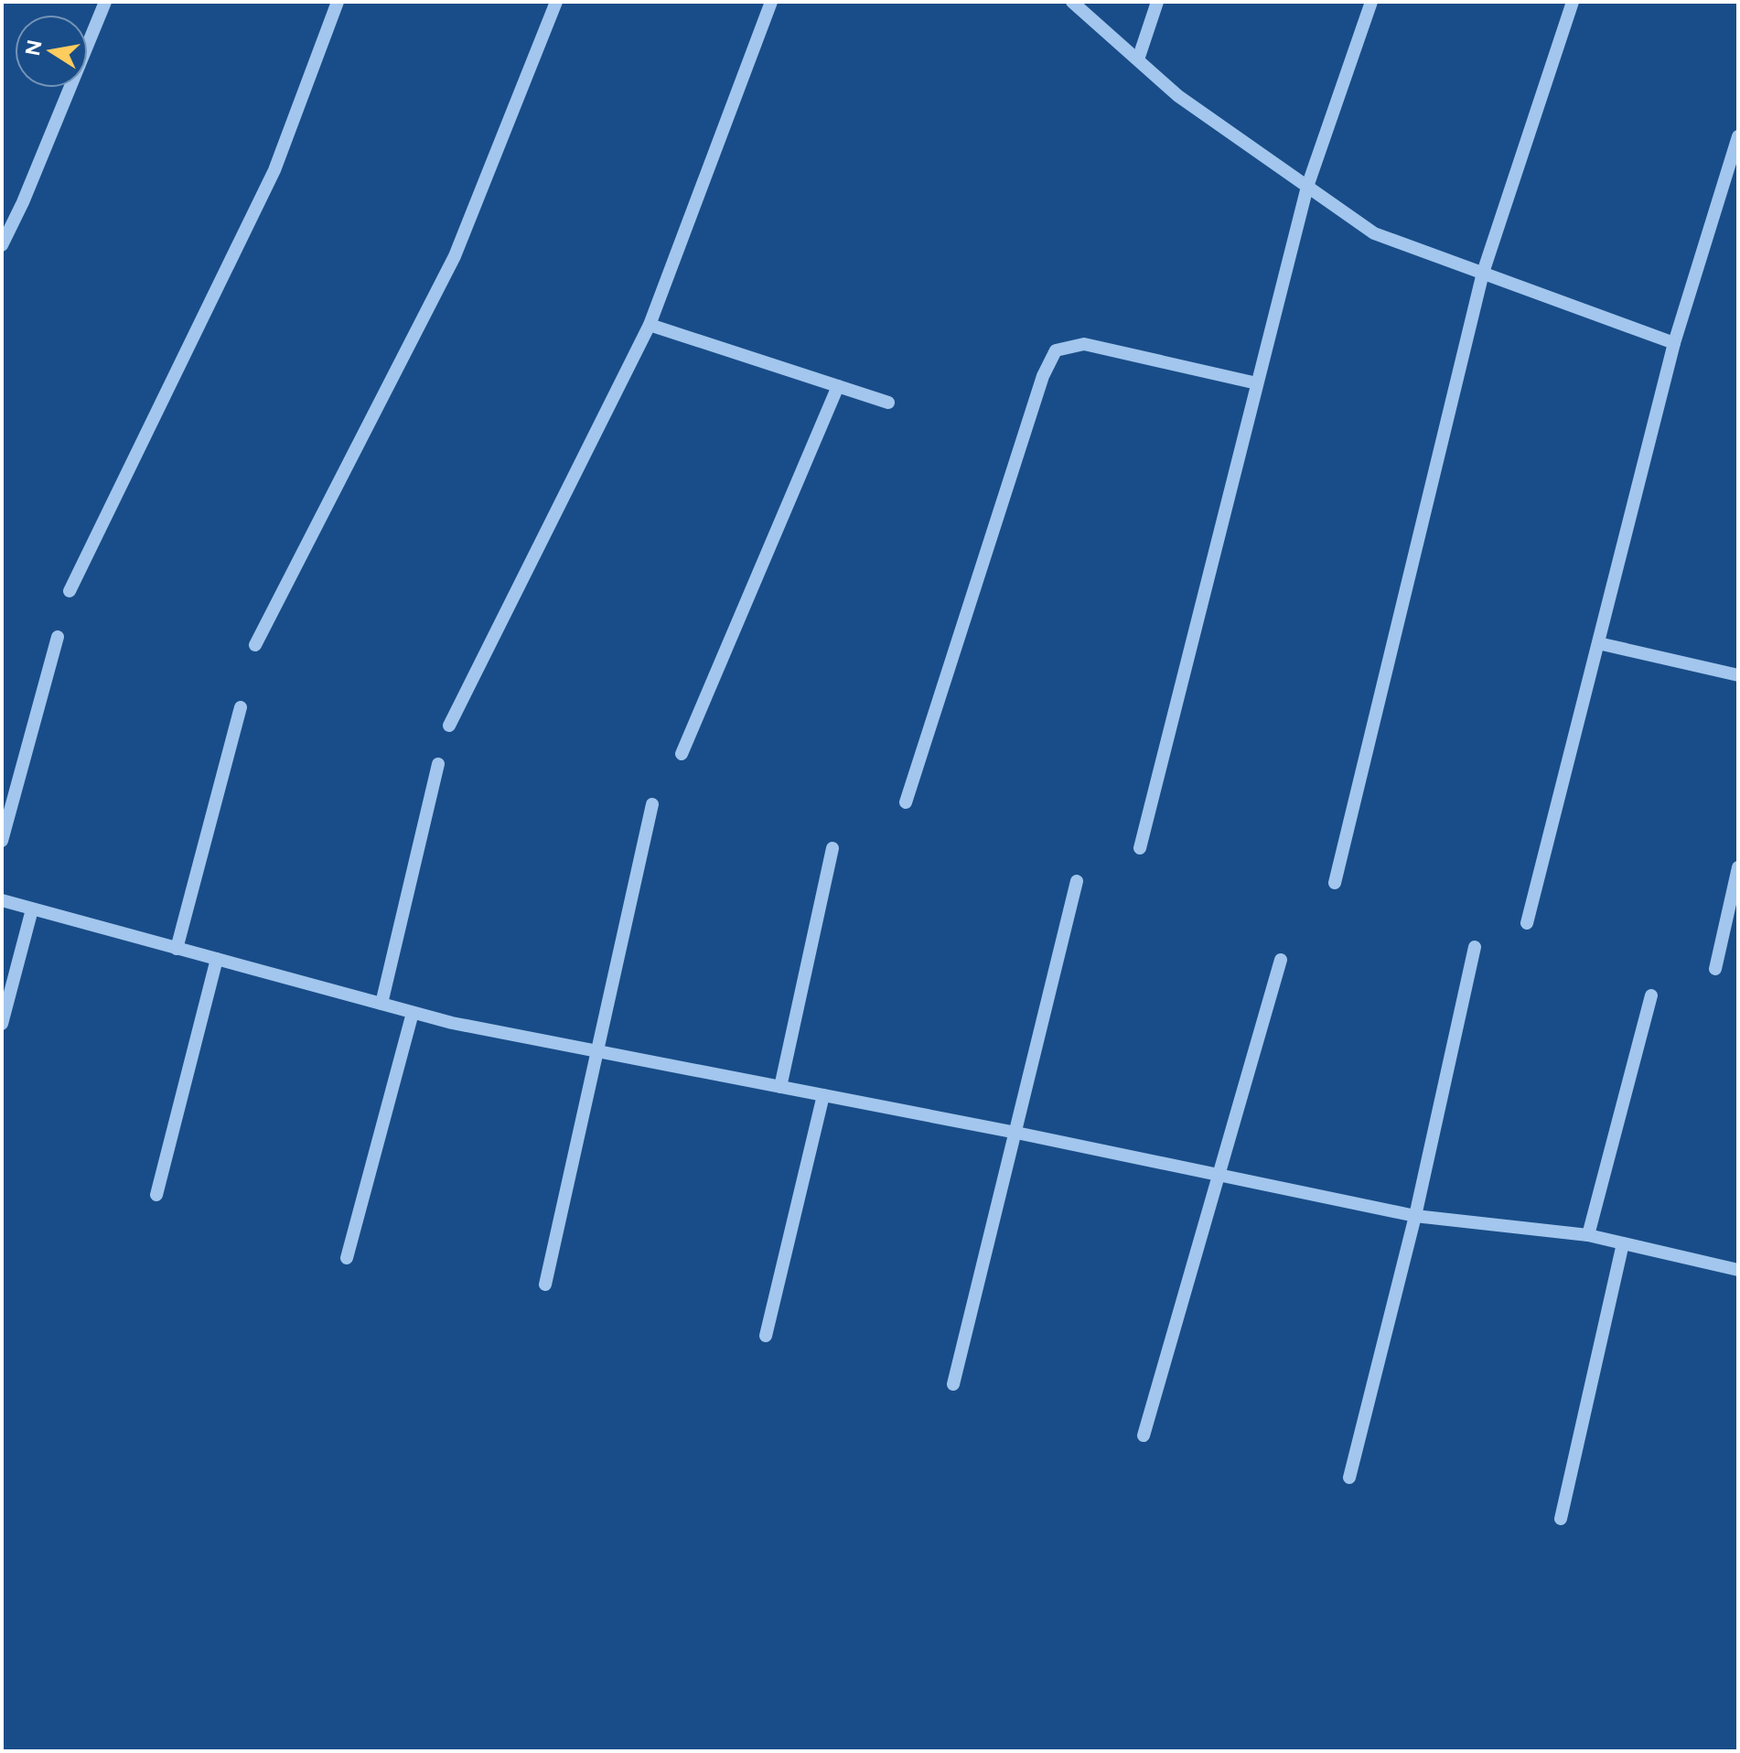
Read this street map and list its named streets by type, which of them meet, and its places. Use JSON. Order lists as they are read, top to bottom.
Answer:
{
  "north": "left"
}
